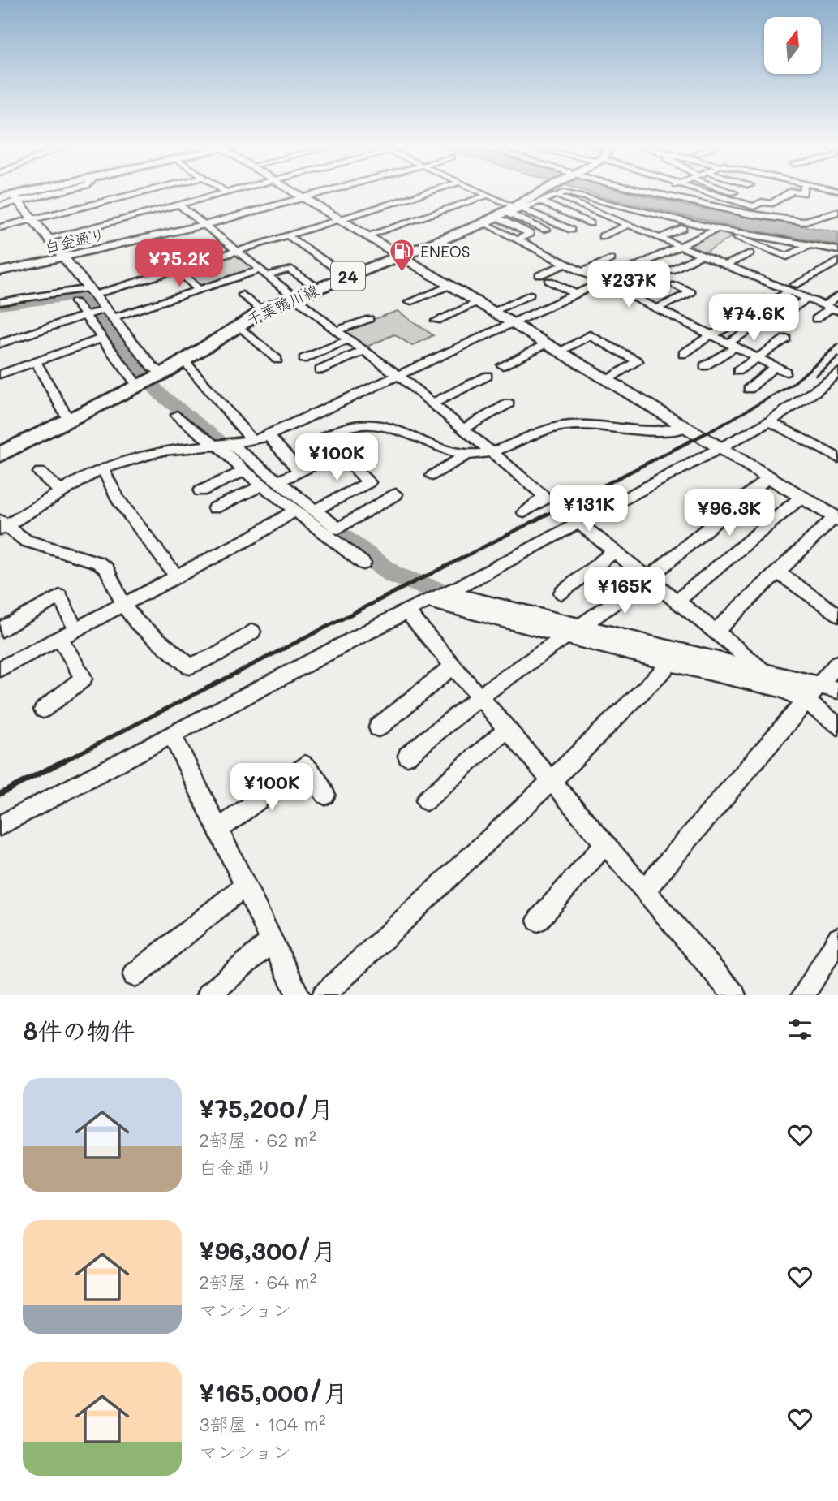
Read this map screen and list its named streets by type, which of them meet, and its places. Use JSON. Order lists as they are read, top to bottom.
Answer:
{
  "streets": {
    "main road": ["24", "千葉鴨川線"],
    "street": ["白金通り"]
  },
  "places": {
    "fuel station": ["ENEOS"]
  },
  "north": "top",
  "page": {
    "price": [
      "¥75.2K",
      "¥237K",
      "¥74.6K",
      "¥100K",
      "¥131K",
      "¥96.3K",
      "¥165K",
      "¥100K"
    ],
    "heading": "8件の物件",
    "list": [
      {
        "name": "¥75,200/月",
        "note": "2部屋 · 62 m² · 白金通り"
      },
      {
        "name": "¥96,300/月",
        "note": "2部屋 · 64 m² · マンション"
      },
      {
        "name": "¥165,000/月",
        "note": "3部屋 · 104 m² · マンション"
      }
    ]
  }
}
